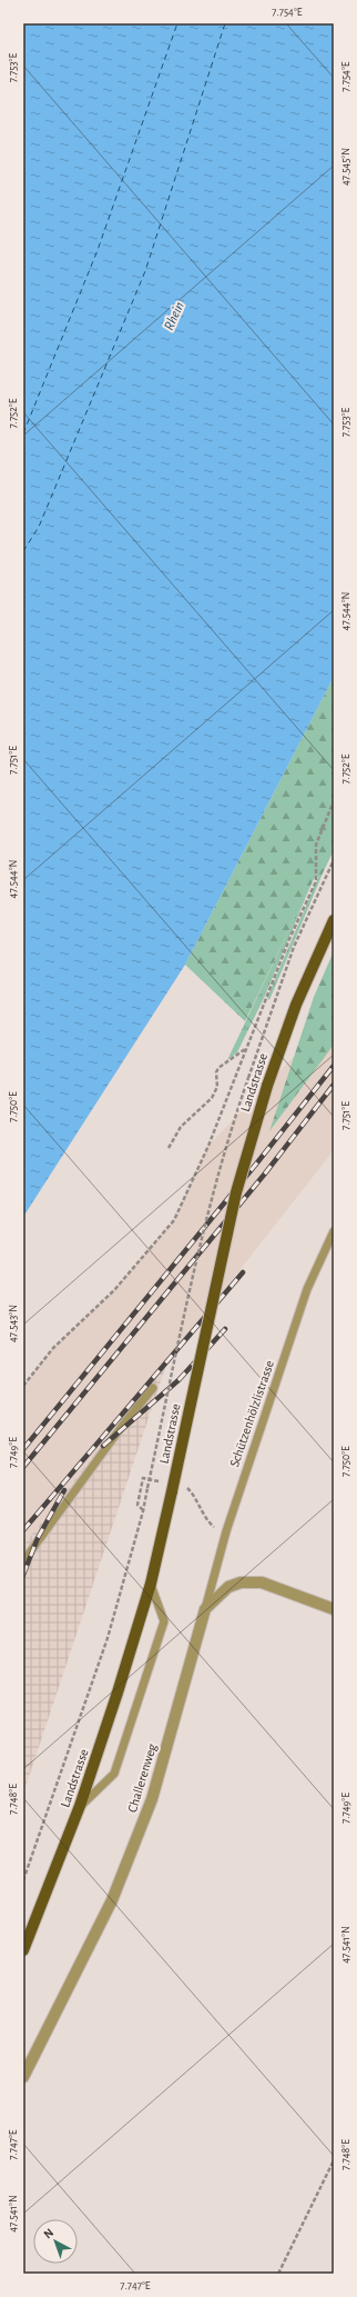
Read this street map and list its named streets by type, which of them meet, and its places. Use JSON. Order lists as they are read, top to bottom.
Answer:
{
  "streets": {
    "main road": ["Landstrasse"],
    "street": ["Challerenweg"],
    "lane": ["Schützenhölzlistrasse"]
  },
  "crossings": [
    ["Schützenhölzlistrasse", "Challerenweg"]
  ],
  "water": ["Rhein"],
  "north": "top left",
  "coordinates": [
    "7.754°E",
    "7.753°E",
    "47.545°N",
    "7.752°E",
    "47.544°N",
    "7.751°E",
    "7.750°E",
    "47.543°N",
    "7.749°E",
    "7.748°E",
    "47.541°N",
    "7.747°E"
  ]
}
